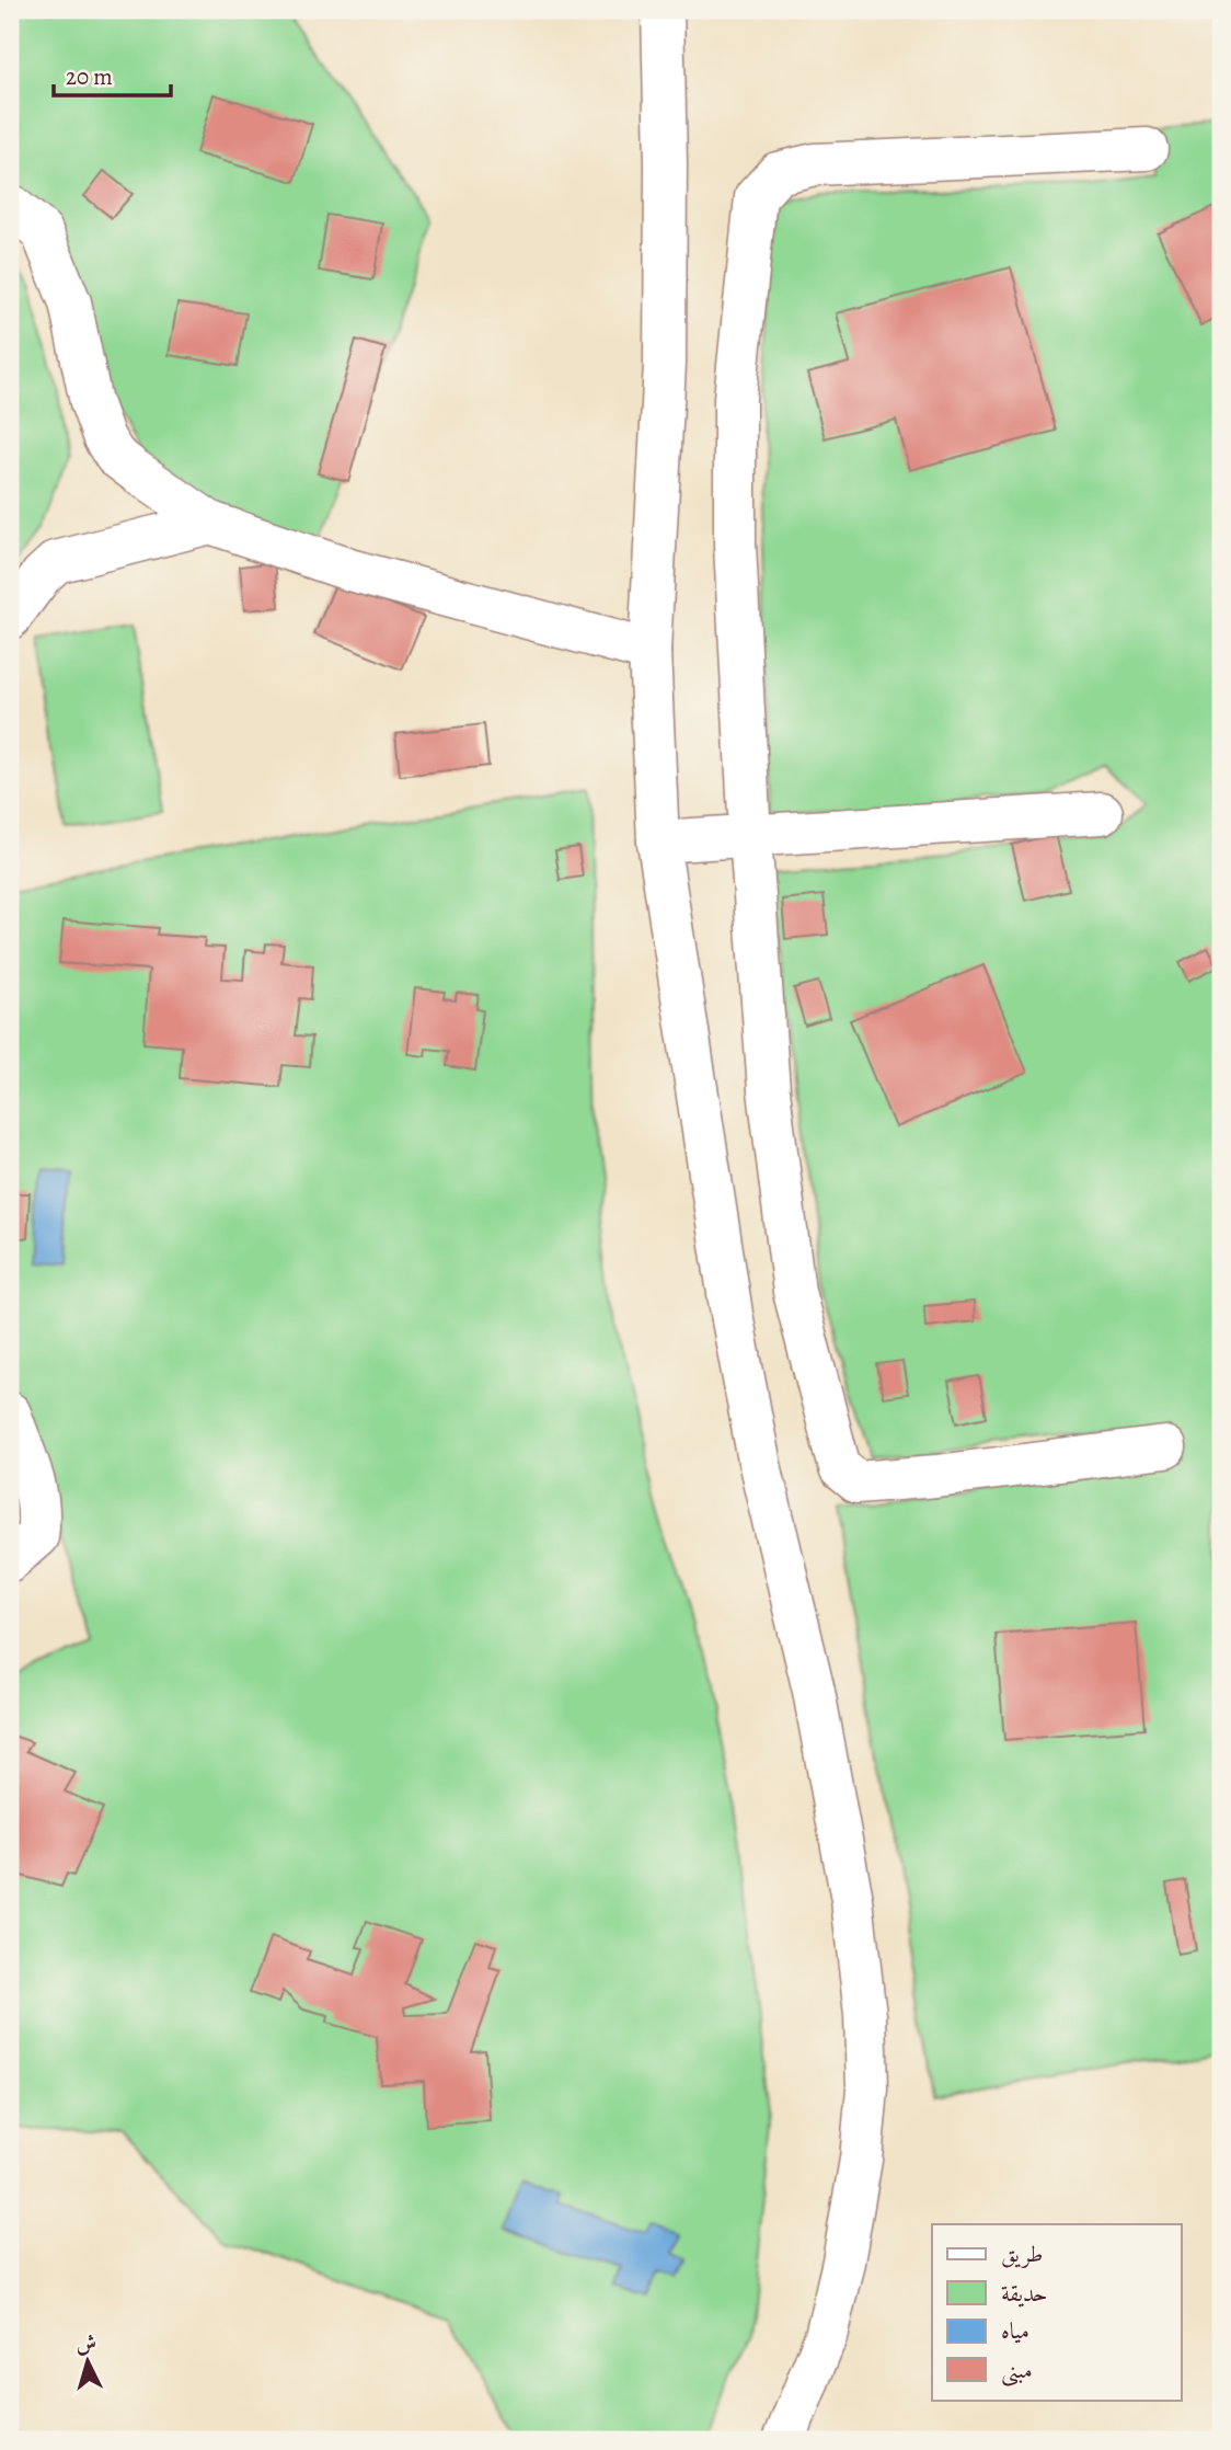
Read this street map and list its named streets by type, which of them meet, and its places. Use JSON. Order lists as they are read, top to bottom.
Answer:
{
  "legend": [
    "طريق",
    "حديقة",
    "مياه",
    "مبنى"
  ],
  "scale_bar": "20 m",
  "north": "top"
}
